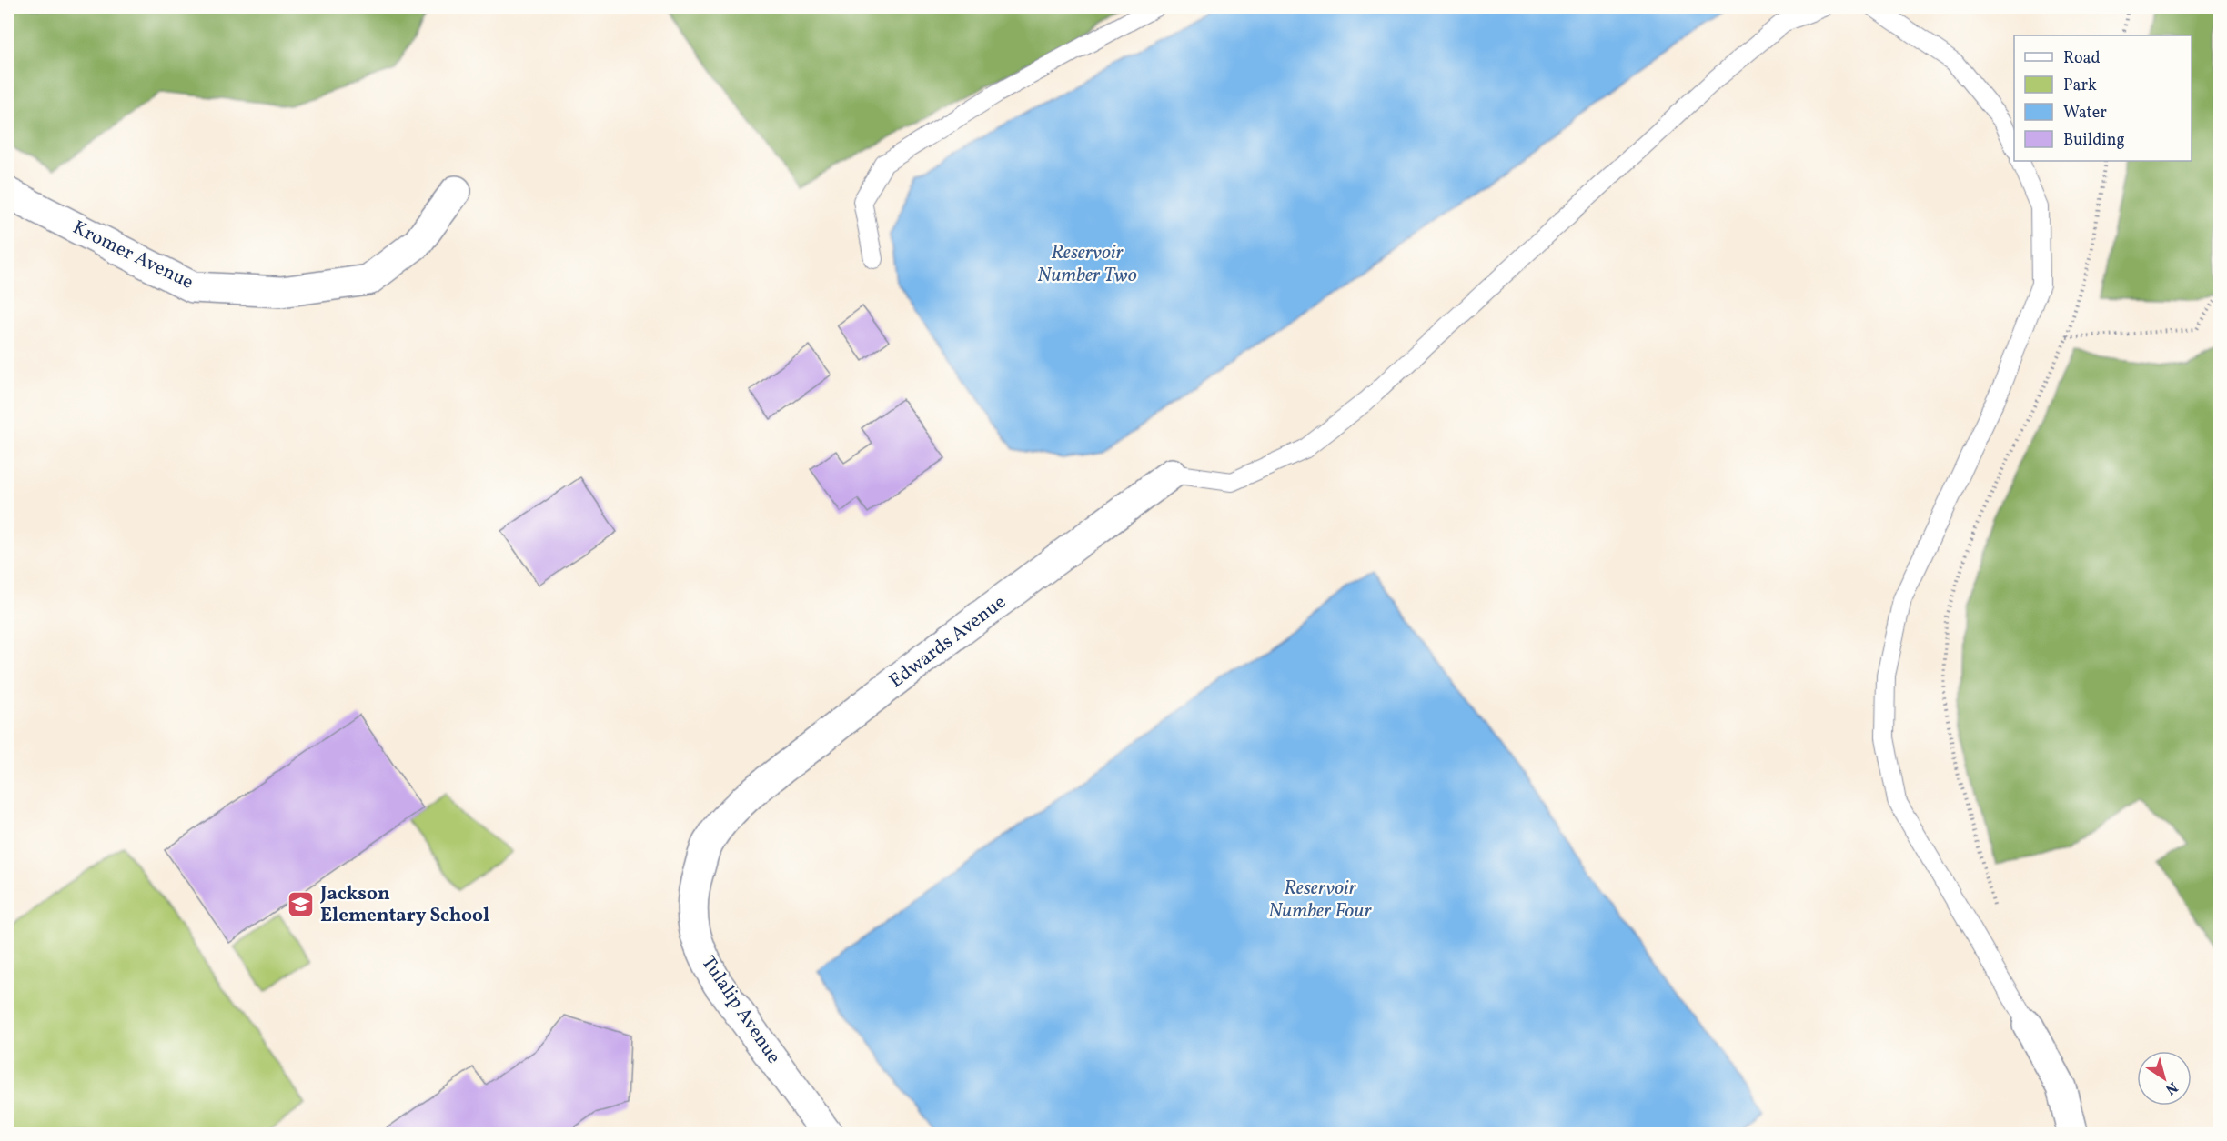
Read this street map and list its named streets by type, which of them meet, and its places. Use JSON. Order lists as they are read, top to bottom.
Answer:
{
  "streets": {
    "street": ["Kromer Avenue", "Edwards Avenue", "Tulalip Avenue"]
  },
  "crossings": [
    ["Edwards Avenue", "Tulalip Avenue"]
  ],
  "water": ["Reservoir Number Two", "Reservoir Number Four"],
  "places": {
    "school or university": ["Jackson Elementary School"]
  },
  "legend": [
    "Road",
    "Park",
    "Water",
    "Building"
  ],
  "north": "bottom right"
}
